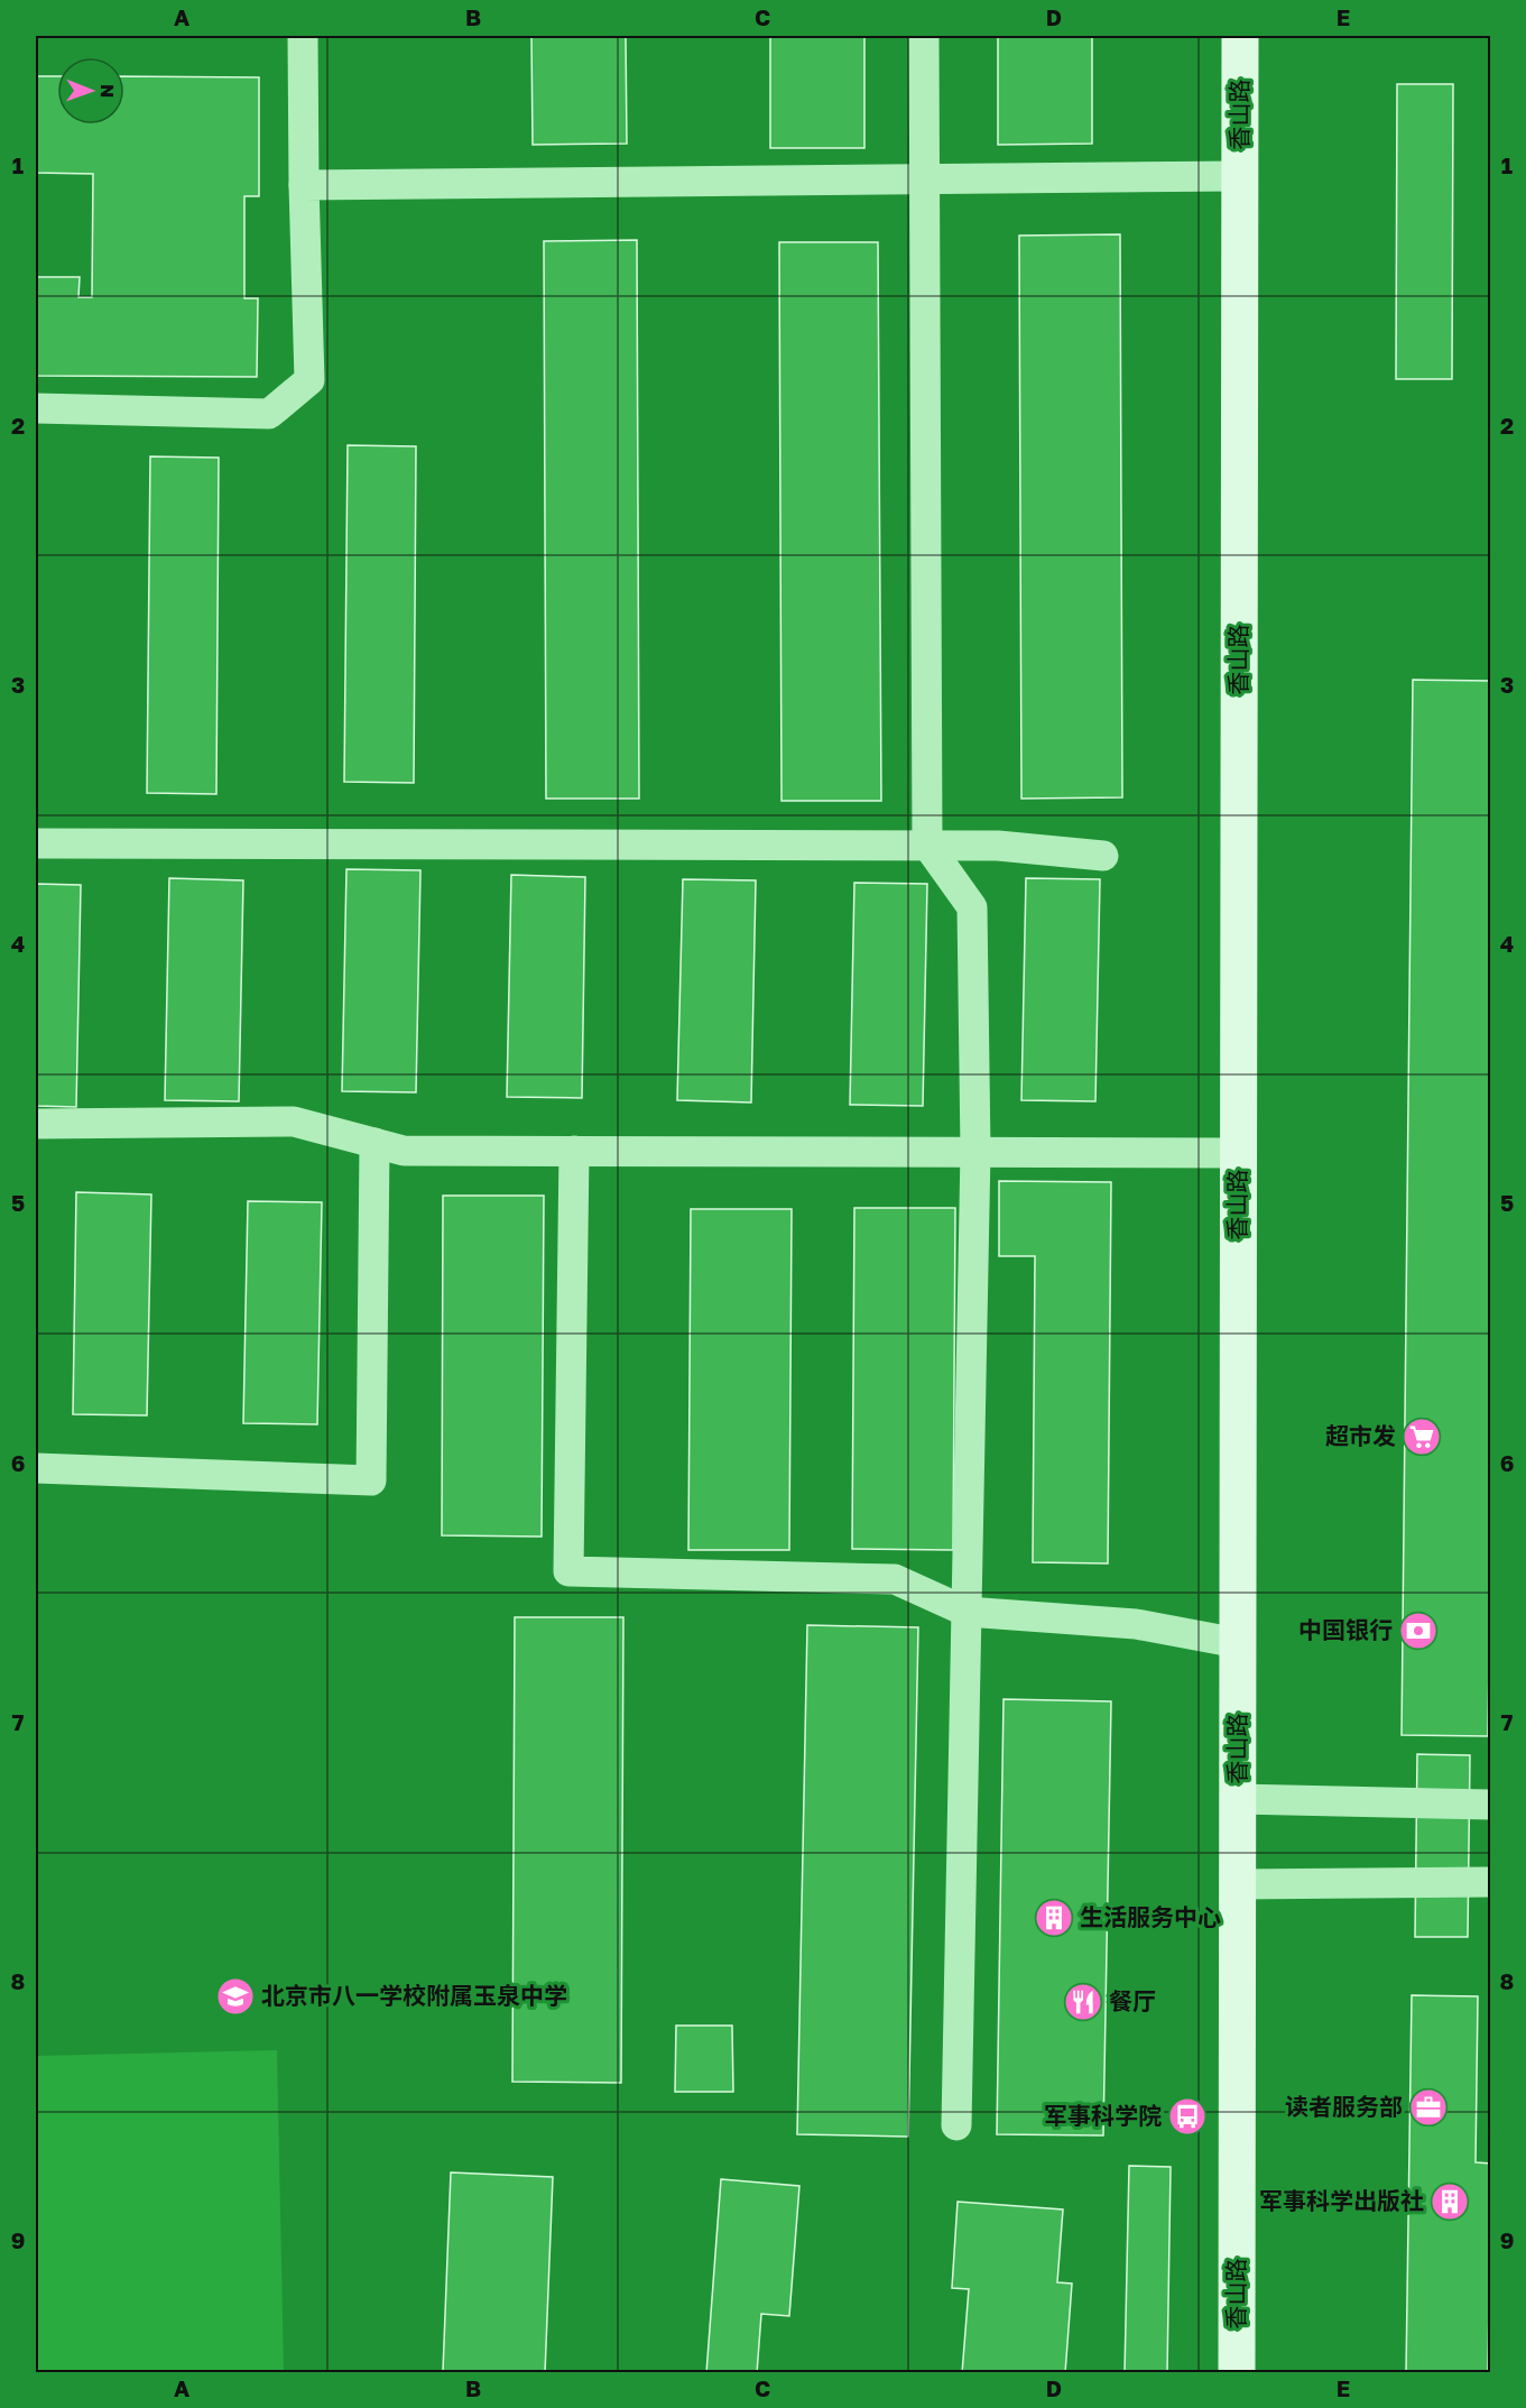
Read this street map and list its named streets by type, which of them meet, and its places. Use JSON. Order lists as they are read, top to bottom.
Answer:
{
  "streets": {
    "street": ["香山路"]
  },
  "places": {
    "supermarket": ["超市发"],
    "bank": ["中国银行"],
    "building": ["生活服务中心", "军事科学出版社"],
    "school or university": ["北京市八一学校附属玉泉中学"],
    "restaurant": ["餐厅"],
    "office": ["读者服务部"],
    "bus stop": ["军事科学院"]
  },
  "north": "right",
  "grid": {
    "columns": [
      "A",
      "B",
      "C",
      "D",
      "E"
    ],
    "rows": [
      "1",
      "2",
      "3",
      "4",
      "5",
      "6",
      "7",
      "8",
      "9"
    ]
  }
}
